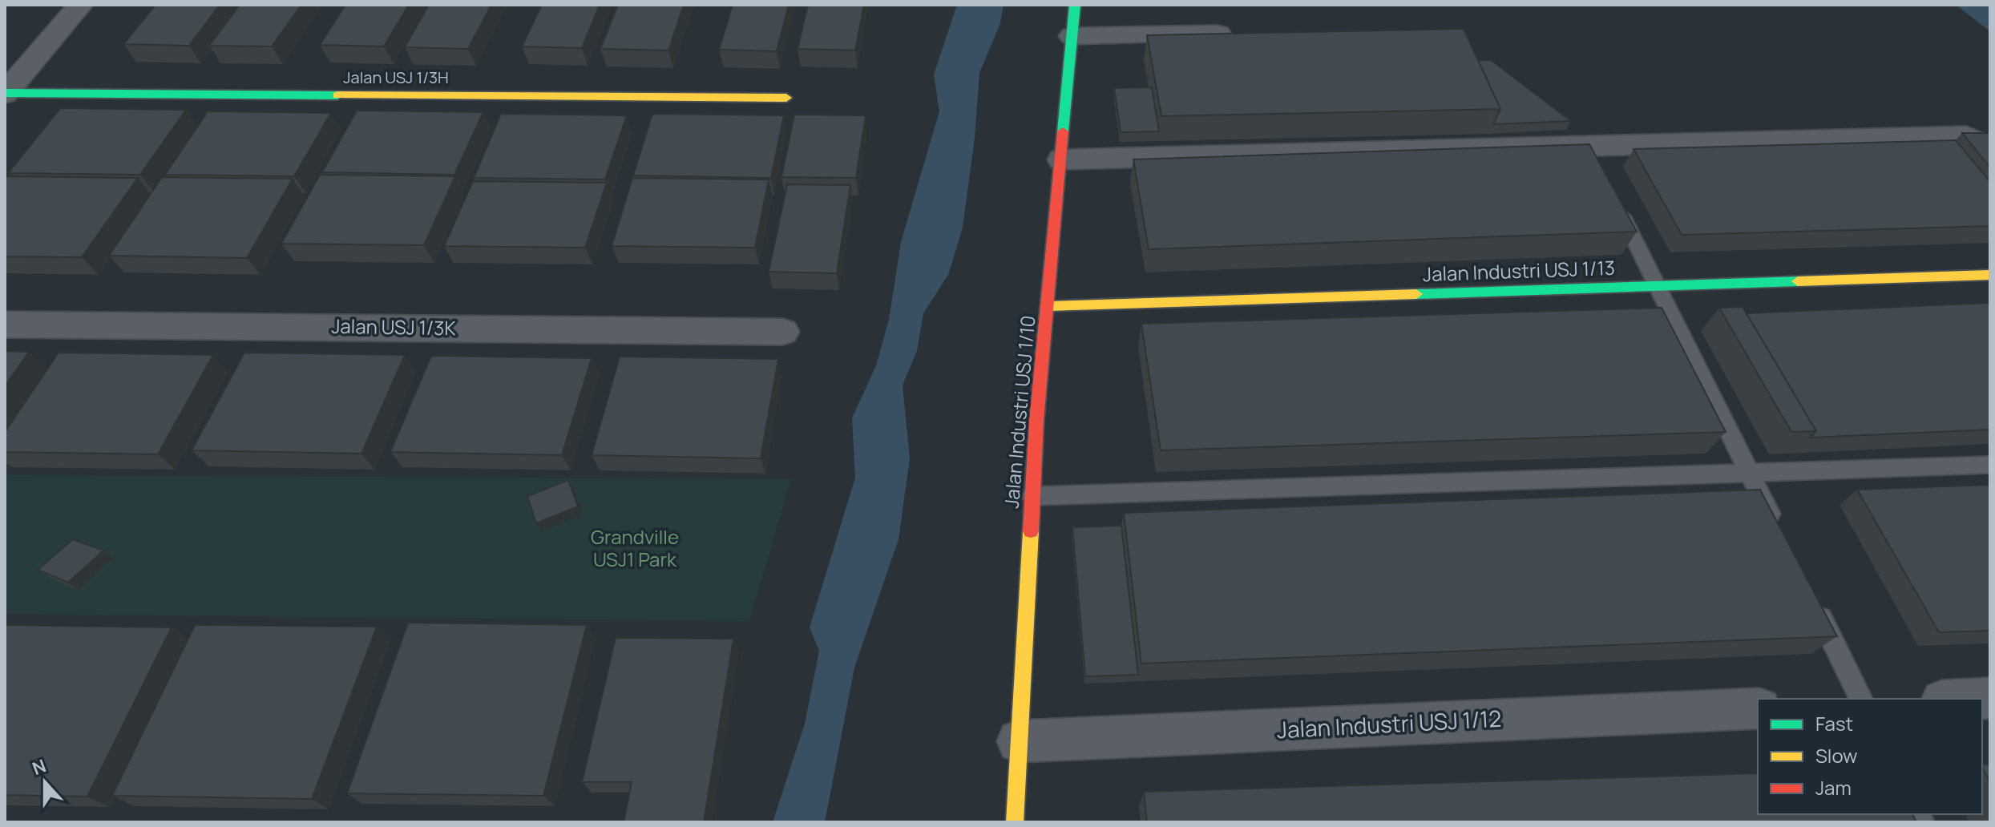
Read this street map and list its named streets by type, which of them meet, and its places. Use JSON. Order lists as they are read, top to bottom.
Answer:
{
  "streets": {
    "street": [
      "Jalan USJ 1/3H",
      "Jalan Industri USJ 1/13",
      "Jalan USJ 1/3K",
      "Jalan Industri USJ 1/10",
      "Jalan Industri USJ 1/12"
    ]
  },
  "crossings": [
    ["Jalan Industri USJ 1/13", "Jalan Industri USJ 1/10"],
    ["Jalan Industri USJ 1/10", "Jalan Industri USJ 1/12"]
  ],
  "parks": ["Grandville USJ1 Park"],
  "legend": ["Fast", "Slow", "Jam"],
  "north": "top"
}
